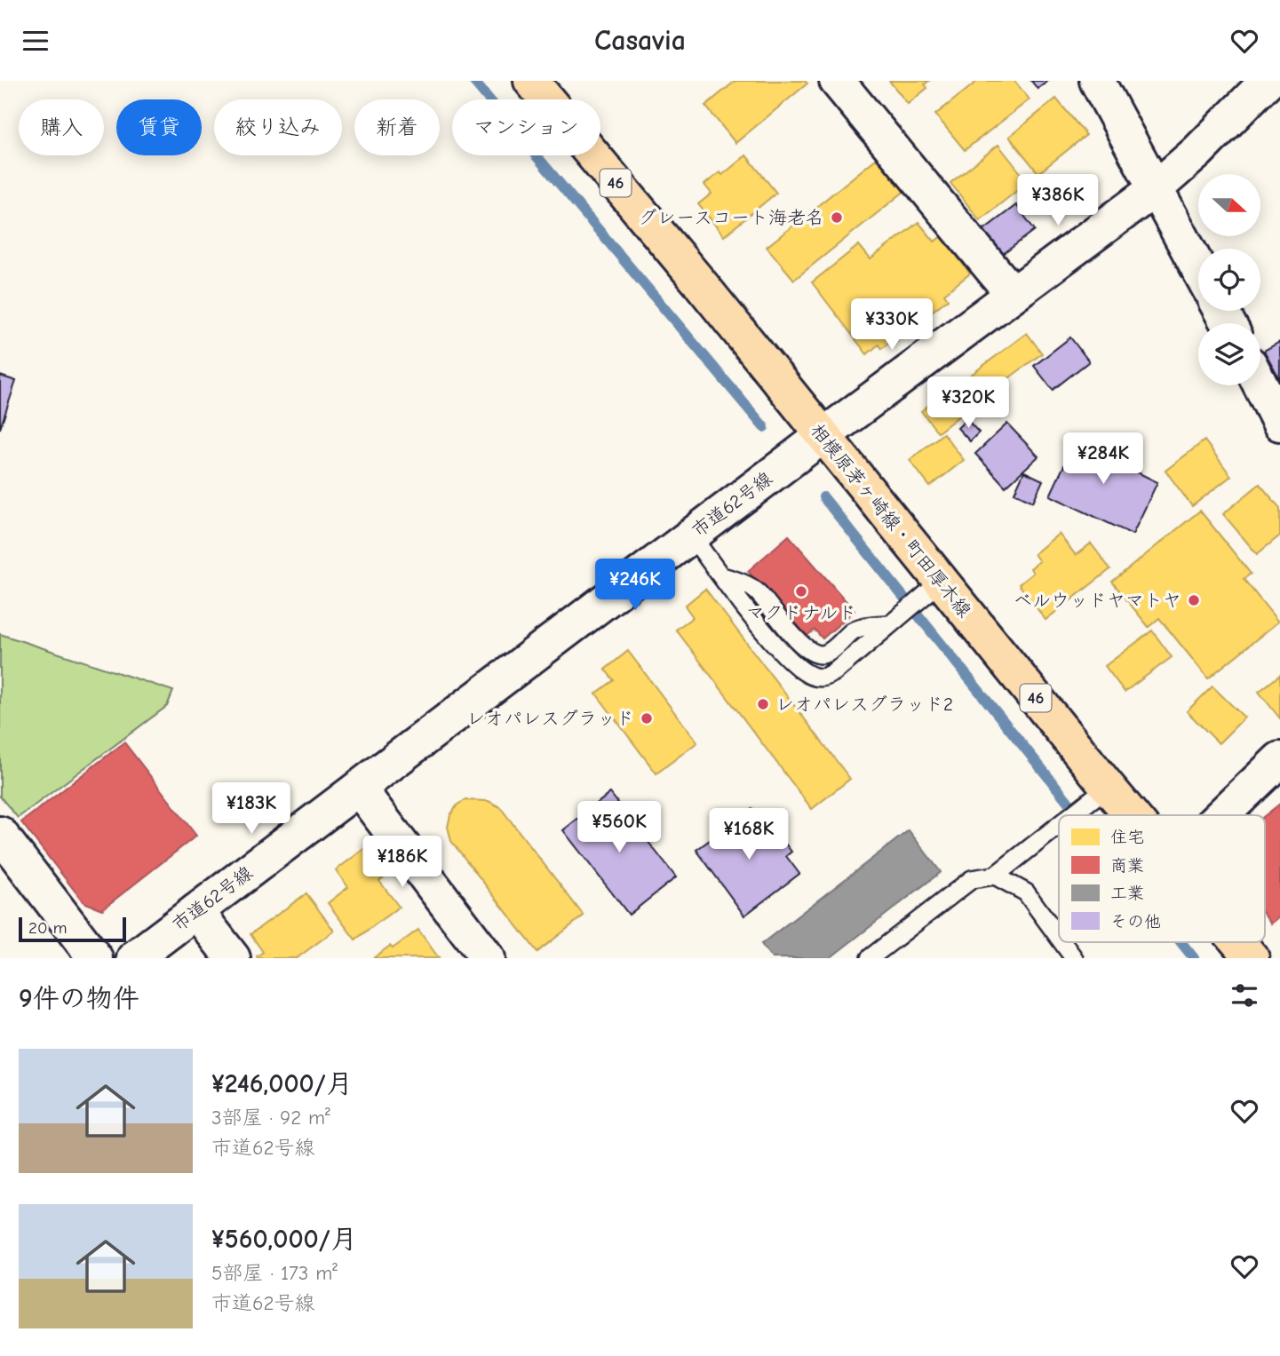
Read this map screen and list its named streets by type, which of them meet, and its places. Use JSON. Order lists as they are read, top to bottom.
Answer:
{
  "streets": {
    "main road": ["46", "相模原茅ヶ崎線・町田厚木線"],
    "street": ["市道62号線"]
  },
  "crossings": [
    ["市道62号線", "相模原茅ヶ崎線・町田厚木線"]
  ],
  "places": [
    "グレースコート海老名",
    "マクドナルド",
    "ベルウッドヤマトヤ",
    "レオパレスグラッド2",
    "レオパレスグラッド"
  ],
  "legend": [
    "住宅",
    "商業",
    "工業",
    "その他"
  ],
  "scale_bar": "20 m",
  "north": "right",
  "page": {
    "header": "Casavia",
    "chip": [
      "購入",
      "賃貸",
      "絞り込み",
      "新着",
      "マンション"
    ],
    "price": [
      "¥386K",
      "¥330K",
      "¥320K",
      "¥284K",
      "¥246K",
      "¥183K",
      "¥560K",
      "¥168K",
      "¥186K"
    ],
    "scale": "20 m",
    "heading": "9件の物件",
    "list": [
      {
        "name": "¥246,000/月",
        "note": "3部屋 · 92 m² · 市道62号線"
      },
      {
        "name": "¥560,000/月",
        "note": "5部屋 · 173 m² · 市道62号線"
      }
    ]
  }
}
